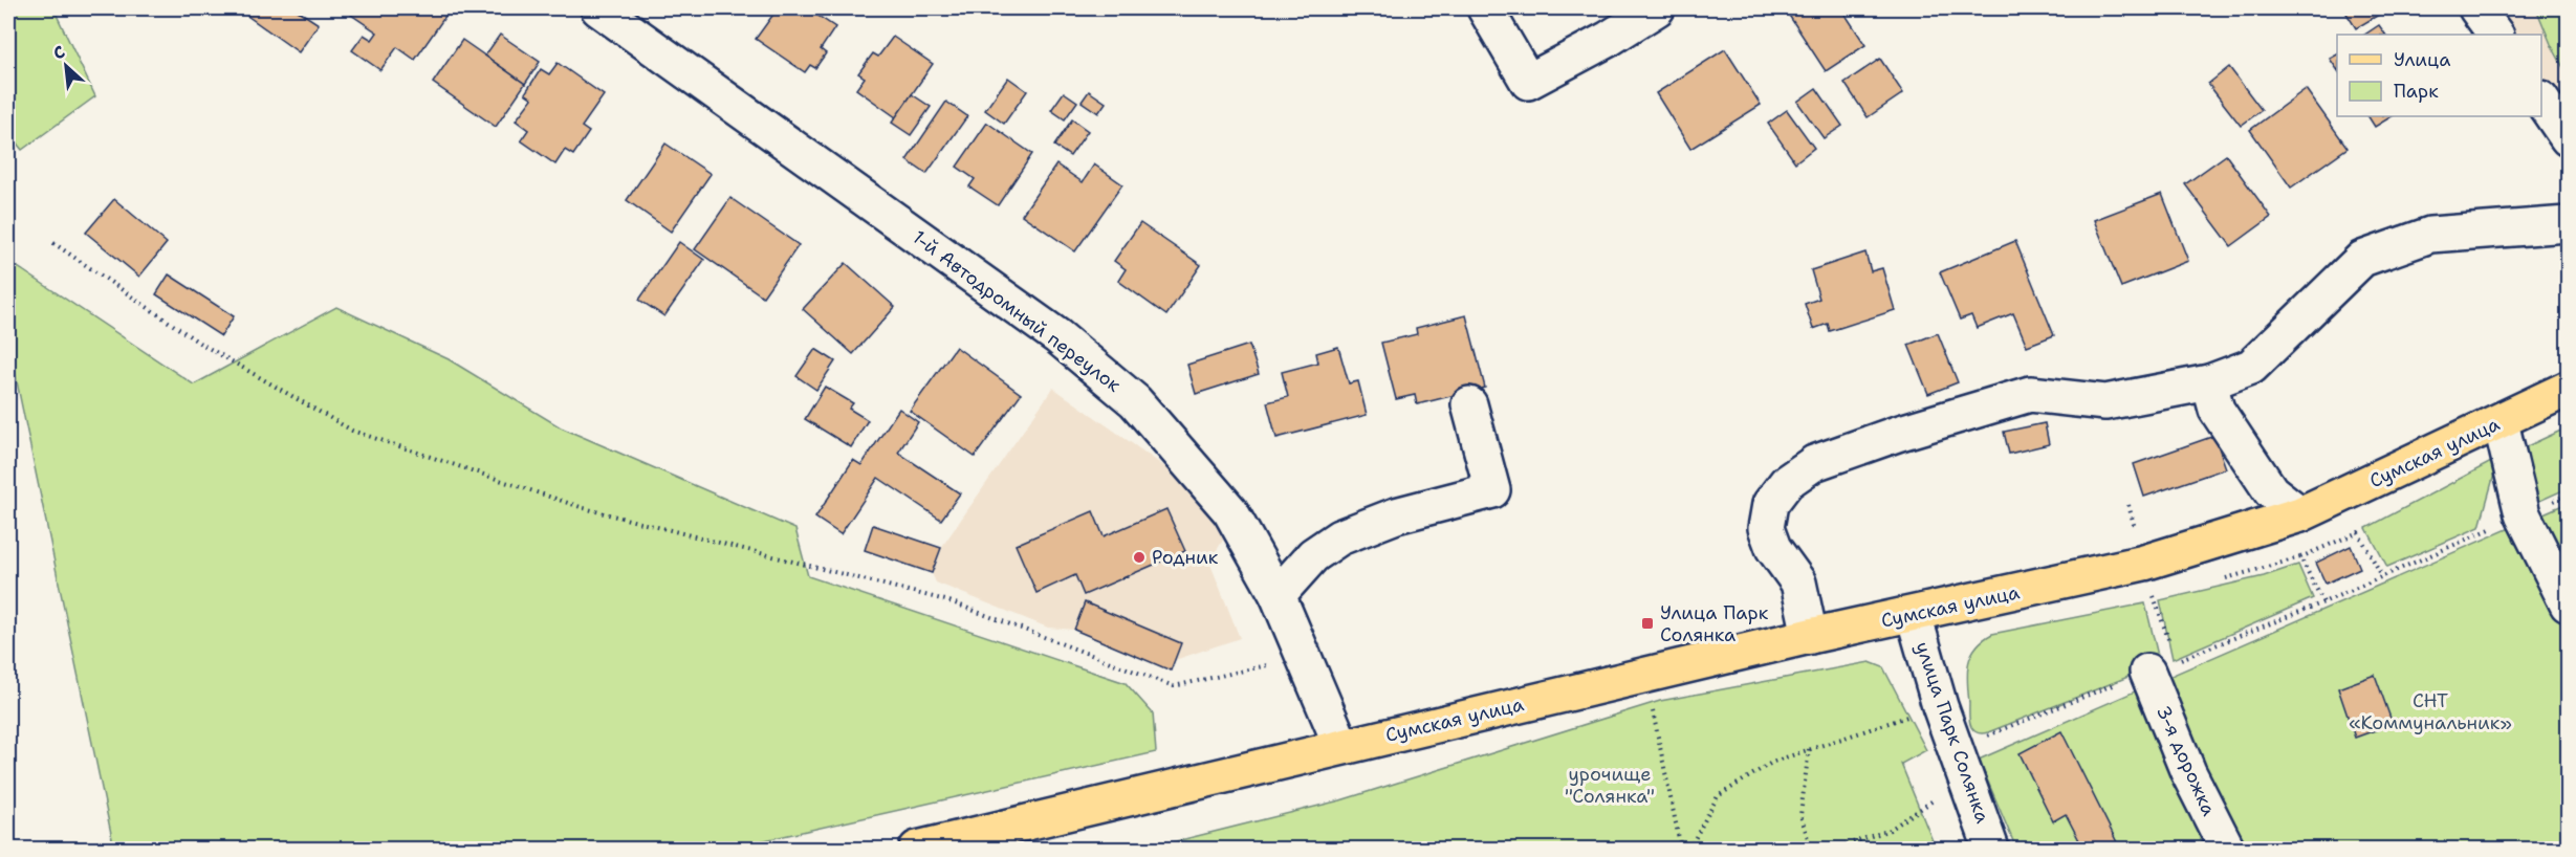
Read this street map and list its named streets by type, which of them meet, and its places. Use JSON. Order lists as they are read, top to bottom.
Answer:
{
  "streets": {
    "main road": ["Сумская улица"],
    "street": ["1-й Автодромный переулок", "улица Парк Солянка", "3-я дорожка"]
  },
  "crossings": [
    ["1-й Автодромный переулок", "Сумская улица"],
    ["Сумская улица", "улица Парк Солянка"]
  ],
  "parks": ["СНТ «Коммунальник»", "урочище \"Солянка\""],
  "places": {
    "other": ["Родник"],
    "transit": ["Улица Парк Солянка"]
  },
  "legend": ["Улица", "Парк"],
  "north": "top left"
}
